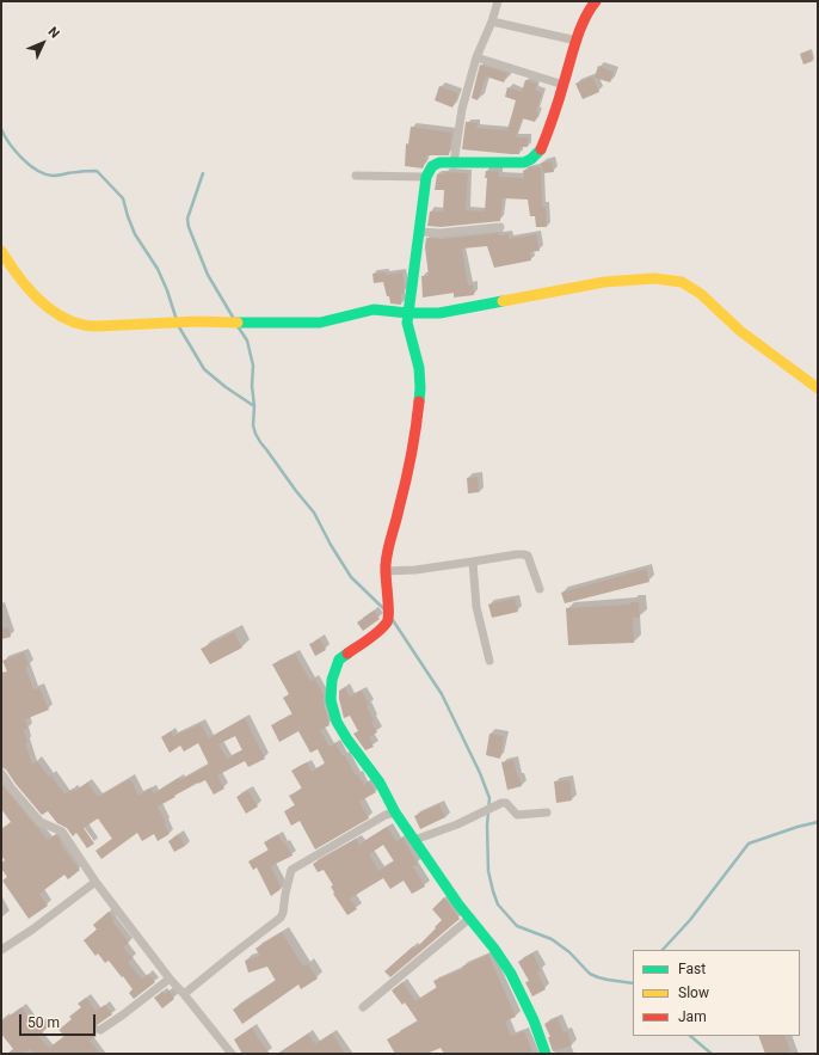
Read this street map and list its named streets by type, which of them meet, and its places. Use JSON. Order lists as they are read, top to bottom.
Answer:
{
  "legend": ["Fast", "Slow", "Jam"],
  "scale_bar": "50 m",
  "north": "top right"
}
